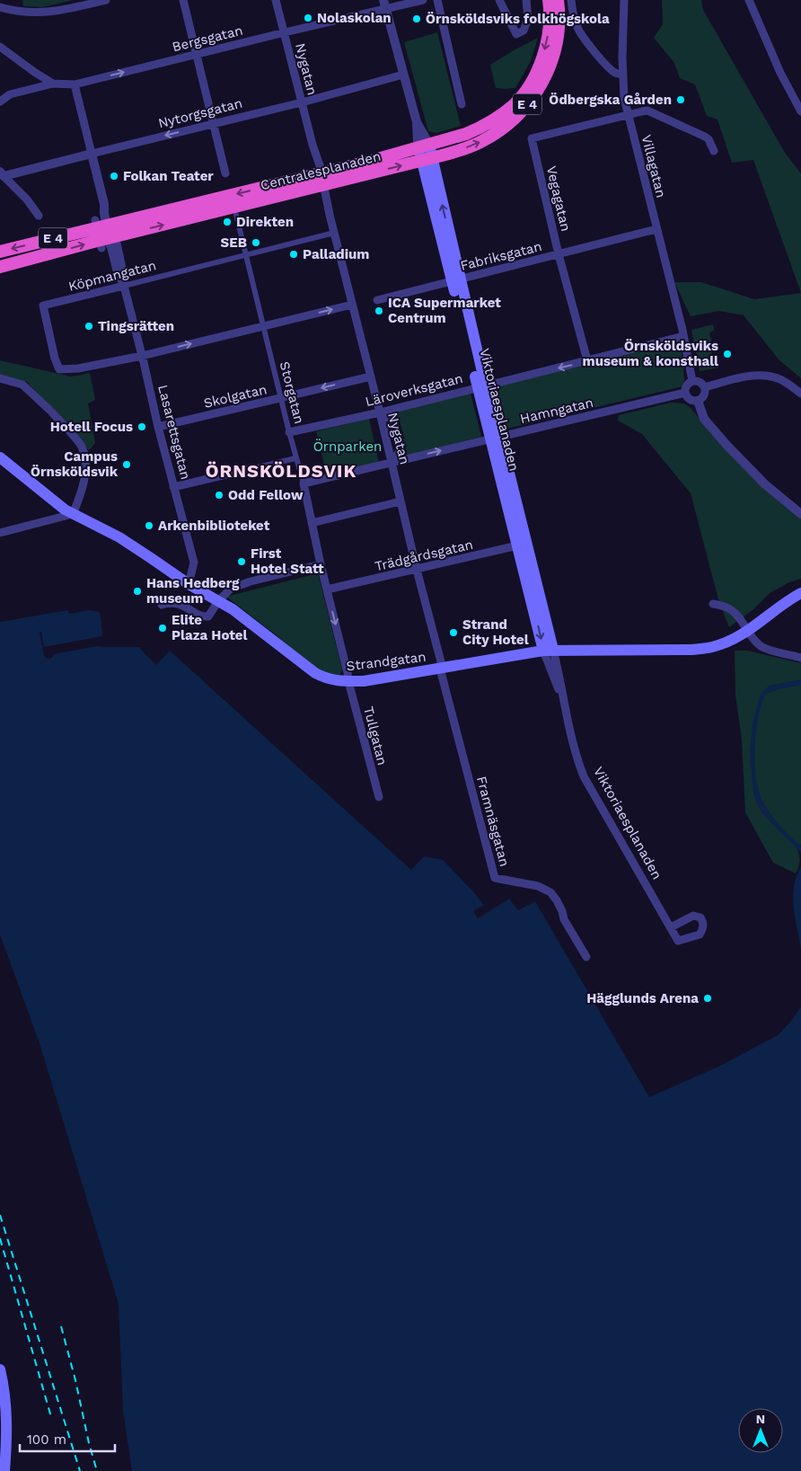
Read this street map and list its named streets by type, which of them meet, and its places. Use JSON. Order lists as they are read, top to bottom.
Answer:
{
  "streets": {
    "highway": ["E 4", "Centralesplanaden"],
    "main road": ["Viktoriaesplanaden", "Strandgatan"],
    "street": [
      "Bergsgatan",
      "Nygatan",
      "Nytorgsgatan",
      "Villagatan",
      "Vegagatan",
      "Fabriksgatan",
      "Köpmangatan",
      "Läroverksgatan",
      "Storgatan",
      "Skolgatan",
      "Hamngatan",
      "Lasarettsgatan",
      "Trädgårdsgatan",
      "Tullgatan",
      "Framnäsgatan"
    ]
  },
  "crossings": [
    ["Bergsgatan", "Nygatan"],
    ["Bergsgatan", "Viktoriaesplanaden"],
    ["Bergsgatan", "Lasarettsgatan"],
    ["Nygatan", "Nytorgsgatan"],
    ["Nygatan", "Centralesplanaden"],
    ["Nygatan", "Köpmangatan"],
    ["Nygatan", "Läroverksgatan"],
    ["Nygatan", "Skolgatan"],
    ["Nygatan", "Hamngatan"],
    ["Nygatan", "Trädgårdsgatan"],
    ["Nygatan", "Strandgatan"],
    ["Nygatan", "Framnäsgatan"],
    ["Nytorgsgatan", "Viktoriaesplanaden"],
    ["Nytorgsgatan", "Lasarettsgatan"],
    ["Villagatan", "Vegagatan"],
    ["Villagatan", "Fabriksgatan"],
    ["Villagatan", "Läroverksgatan"],
    ["Centralesplanaden", "Viktoriaesplanaden"],
    ["Centralesplanaden", "Lasarettsgatan"],
    ["Vegagatan", "Fabriksgatan"],
    ["Vegagatan", "Läroverksgatan"],
    ["Fabriksgatan", "Viktoriaesplanaden"],
    ["Köpmangatan", "Storgatan"],
    ["Köpmangatan", "Lasarettsgatan"],
    ["Läroverksgatan", "Storgatan"],
    ["Läroverksgatan", "Viktoriaesplanaden"],
    ["Storgatan", "Skolgatan"],
    ["Storgatan", "Hamngatan"],
    ["Storgatan", "Trädgårdsgatan"],
    ["Storgatan", "Strandgatan"],
    ["Storgatan", "Tullgatan"],
    ["Skolgatan", "Lasarettsgatan"],
    ["Viktoriaesplanaden", "Hamngatan"],
    ["Viktoriaesplanaden", "Trädgårdsgatan"],
    ["Viktoriaesplanaden", "Strandgatan"],
    ["Lasarettsgatan", "Strandgatan"],
    ["Strandgatan", "Tullgatan"],
    ["Strandgatan", "Framnäsgatan"]
  ],
  "one_way": ["Skolgatan"],
  "districts": ["ÖRNSKÖLDSVIK"],
  "parks": ["Örnparken"],
  "places": [
    "Nolaskolan",
    "Örnsköldsviks folkhögskola",
    "Ödbergska Gården",
    "Folkan Teater",
    "Direkten",
    "SEB",
    "Palladium",
    "ICA Supermarket Centrum",
    "Tingsrätten",
    "Örnsköldsviks museum & konsthall",
    "Hotell Focus",
    "Campus Örnsköldsvik",
    "Odd Fellow",
    "Arkenbiblioteket",
    "First Hotel Statt",
    "Hans Hedberg museum",
    "Elite Plaza Hotel",
    "Strand City Hotel",
    "Hägglunds Arena"
  ],
  "scale_bar": "100 m",
  "north": "top"
}
